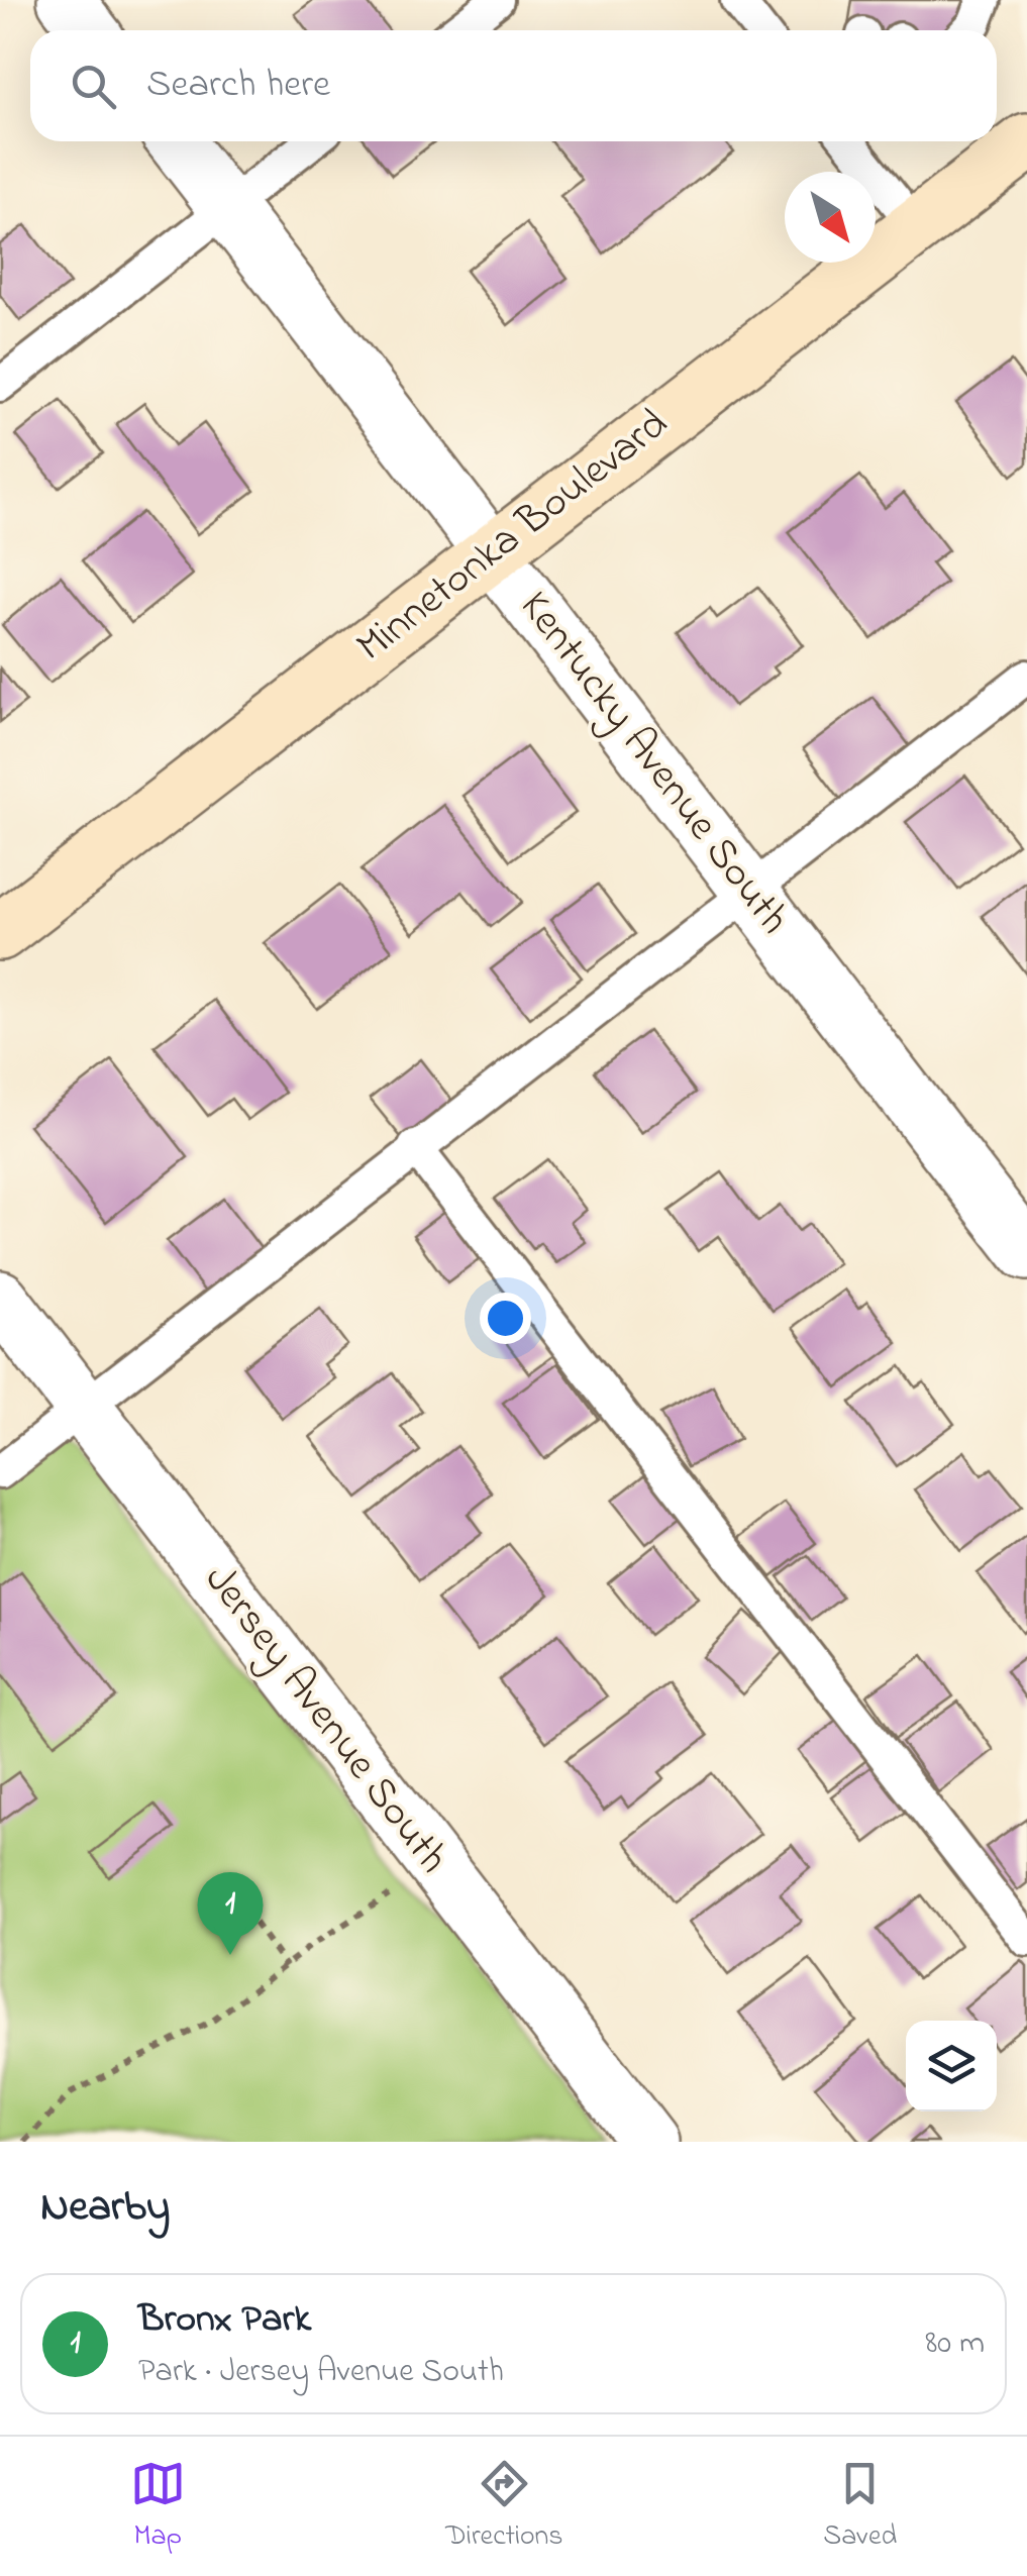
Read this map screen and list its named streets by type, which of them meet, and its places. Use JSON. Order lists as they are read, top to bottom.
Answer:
{
  "streets": {
    "main road": ["Minnetonka Boulevard"],
    "street": ["Kentucky Avenue South", "Jersey Avenue South"]
  },
  "crossings": [
    ["Minnetonka Boulevard", "Kentucky Avenue South"]
  ],
  "north": "bottom right",
  "page": {
    "search": "Search here",
    "pins": "1",
    "heading": "Nearby",
    "list": [
      {
        "mark": "1",
        "name": "Bronx Park",
        "note": "Park · Jersey Avenue South",
        "value": "80 m"
      }
    ],
    "nav": ["Map", "Directions", "Saved"]
  }
}
